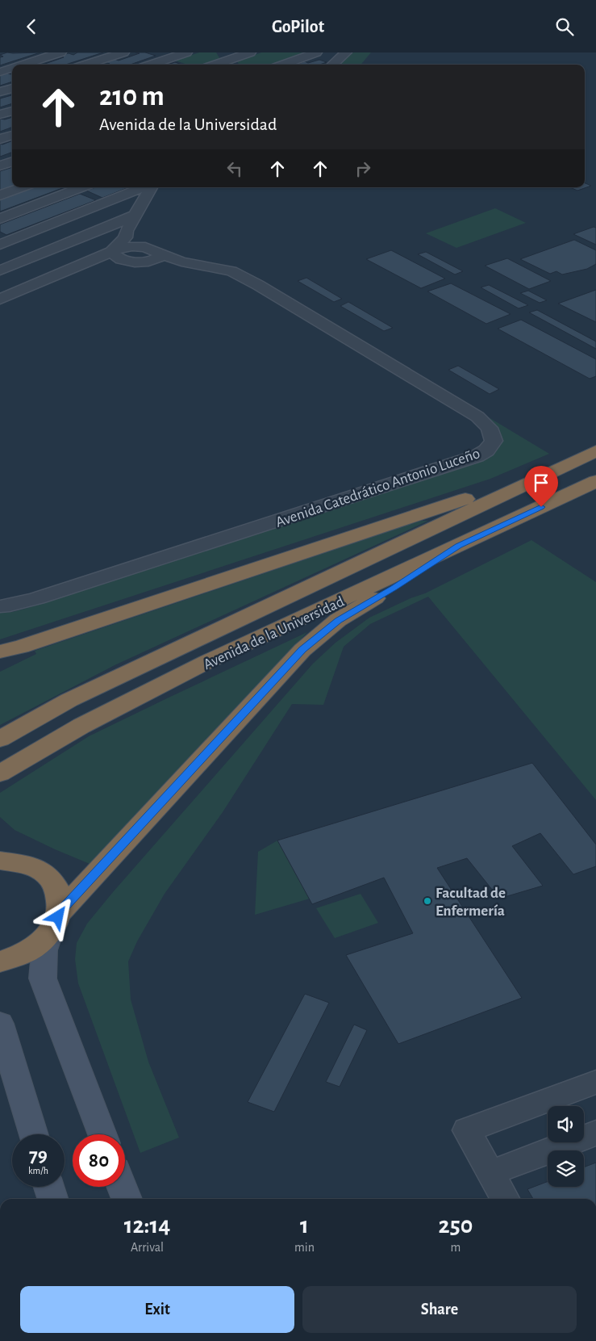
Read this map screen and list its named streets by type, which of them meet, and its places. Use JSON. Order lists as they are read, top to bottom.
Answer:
{
  "streets": {
    "highway": ["Avenida de la Universidad"],
    "street": ["Avenida Catedrático Antonio Luceño"]
  },
  "places": ["Facultad de Enfermería"],
  "page": {
    "header": "GoPilot",
    "turn": ["210 m", "Avenida de la Universidad"],
    "speed": "79 km/h",
    "limit": "80",
    "eta": [
      "12:14",
      "Arrival",
      "1",
      "min",
      "250",
      "m"
    ],
    "buttons": ["Exit", "Share"]
  }
}
